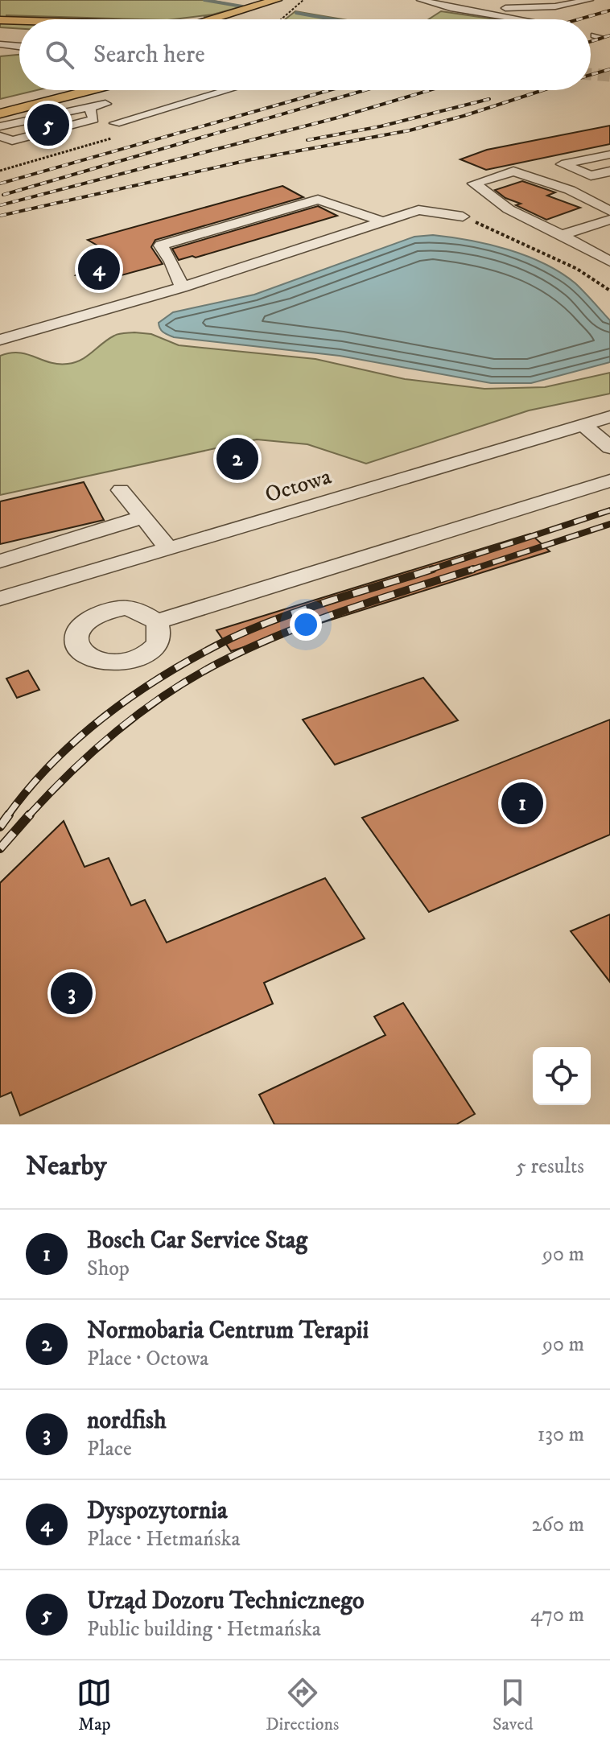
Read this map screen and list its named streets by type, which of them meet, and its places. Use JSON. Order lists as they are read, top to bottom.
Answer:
{
  "streets": {
    "street": ["Octowa"]
  },
  "page": {
    "search": "Search here",
    "pins": [
      "5",
      "4",
      "2",
      "1",
      "3"
    ],
    "heading": ["Nearby", "5 results"],
    "list": [
      {
        "mark": "1",
        "name": "Bosch Car Service Stag",
        "note": "Shop",
        "value": "90 m"
      },
      {
        "mark": "2",
        "name": "Normobaria Centrum Terapii",
        "note": "Place · Octowa",
        "value": "90 m"
      },
      {
        "mark": "3",
        "name": "nordfish",
        "note": "Place",
        "value": "130 m"
      },
      {
        "mark": "4",
        "name": "Dyspozytornia",
        "note": "Place · Hetmańska",
        "value": "260 m"
      },
      {
        "mark": "5",
        "name": "Urząd Dozoru Technicznego",
        "note": "Public building · Hetmańska",
        "value": "470 m"
      }
    ],
    "nav": ["Map", "Directions", "Saved"]
  }
}
